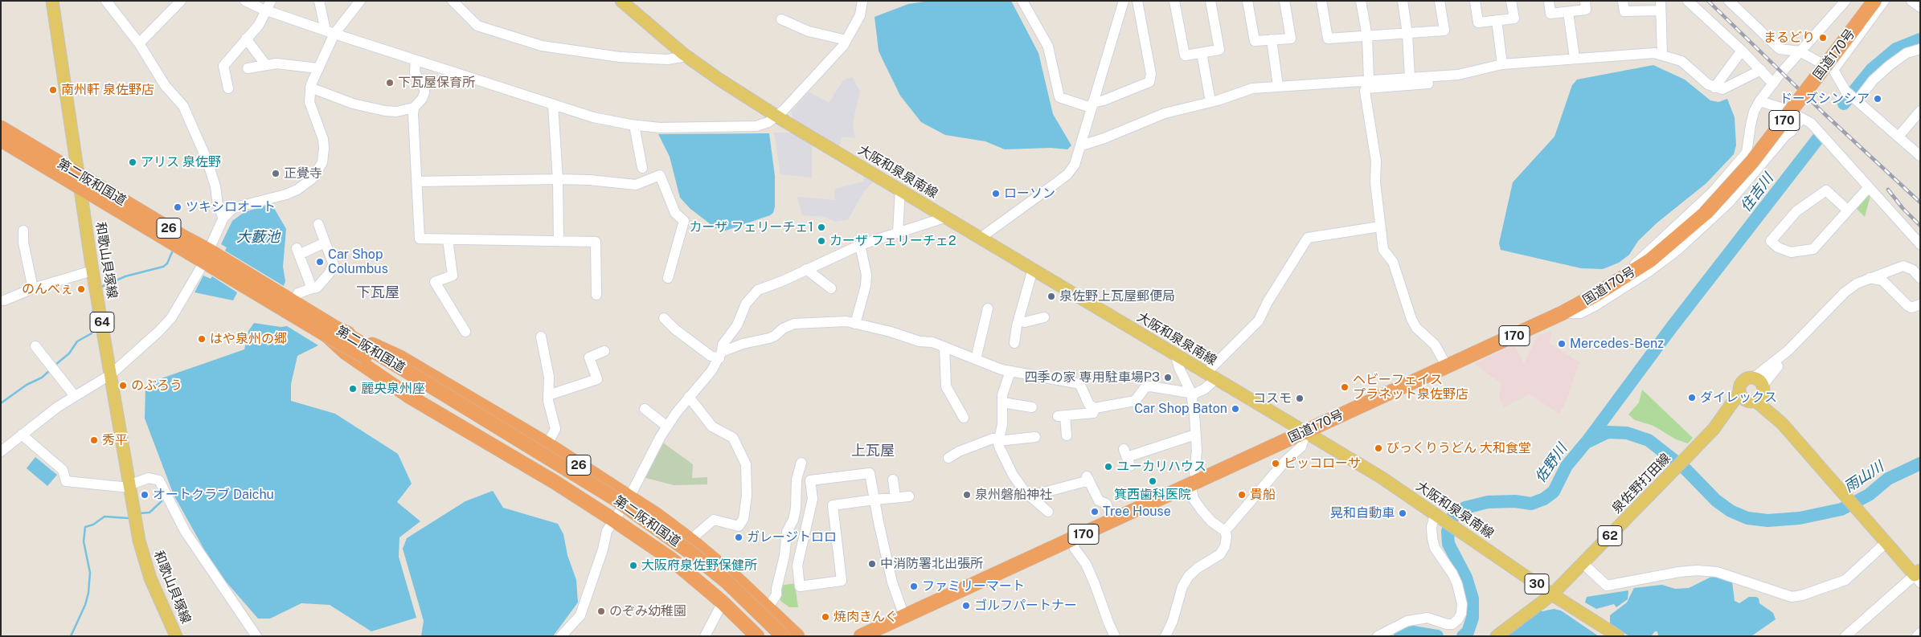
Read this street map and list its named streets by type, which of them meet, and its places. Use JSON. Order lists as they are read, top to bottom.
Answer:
{
  "streets": {
    "highway": [
      "国道170号",
      "170",
      "第二阪和国道",
      "26"
    ],
    "main road": [
      "大阪和泉泉南線",
      "和歌山貝塚線",
      "64",
      "泉佐野打田線",
      "62",
      "30"
    ]
  },
  "crossings": [
    ["国道170号", "大阪和泉泉南線"],
    ["大阪和泉泉南線", "泉佐野打田線"],
    ["第二阪和国道", "26"],
    ["第二阪和国道", "和歌山貝塚線"]
  ],
  "districts": ["下瓦屋", "上瓦屋"],
  "water": [
    "住吉川",
    "大藪池",
    "佐野川",
    "雨山川"
  ],
  "places": [
    "まるどり",
    "下瓦屋保育所",
    "南州軒 泉佐野店",
    "ドーズシンシア",
    "アリス 泉佐野",
    "正覺寺",
    "ローソン",
    "ツキシロオート",
    "カーザ フェリーチェ1",
    "カーザ フェリーチェ2",
    "Car Shop Columbus",
    "のんべぇ",
    "泉佐野上瓦屋郵便局",
    "はや泉州の郷",
    "Mercedes-Benz",
    "四季の家 専用駐車場P3",
    "のぶろう",
    "ヘビーフェイス プラネット泉佐野店",
    "麗央泉州座",
    "ダイレックス",
    "コスモ",
    "Car Shop Baton",
    "秀平",
    "びっくりうどん 大和食堂",
    "ピッコローサ",
    "ユーカリハウス",
    "箕西歯科医院",
    "オートクラブ Daichu",
    "泉州磐船神社",
    "貴船",
    "Tree House",
    "晃和自動車",
    "ガレージトロロ",
    "中消防署北出張所",
    "大阪府泉佐野保健所",
    "ファミリーマート",
    "ゴルフパートナー",
    "のぞみ幼稚園",
    "焼肉きんぐ"
  ]
}
